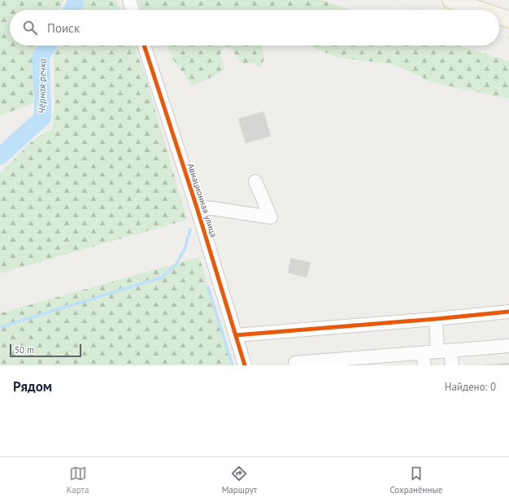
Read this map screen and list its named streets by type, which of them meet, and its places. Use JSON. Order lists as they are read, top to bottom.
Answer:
{
  "streets": {
    "street": ["Авиационная улица"]
  },
  "water": ["Чёрная речка"],
  "scale_bar": "50 m",
  "page": {
    "search": "Поиск",
    "scale": "50 m",
    "heading": ["Рядом", "Найдено: 0"],
    "nav": ["Карта", "Маршрут", "Сохранённые"]
  }
}
